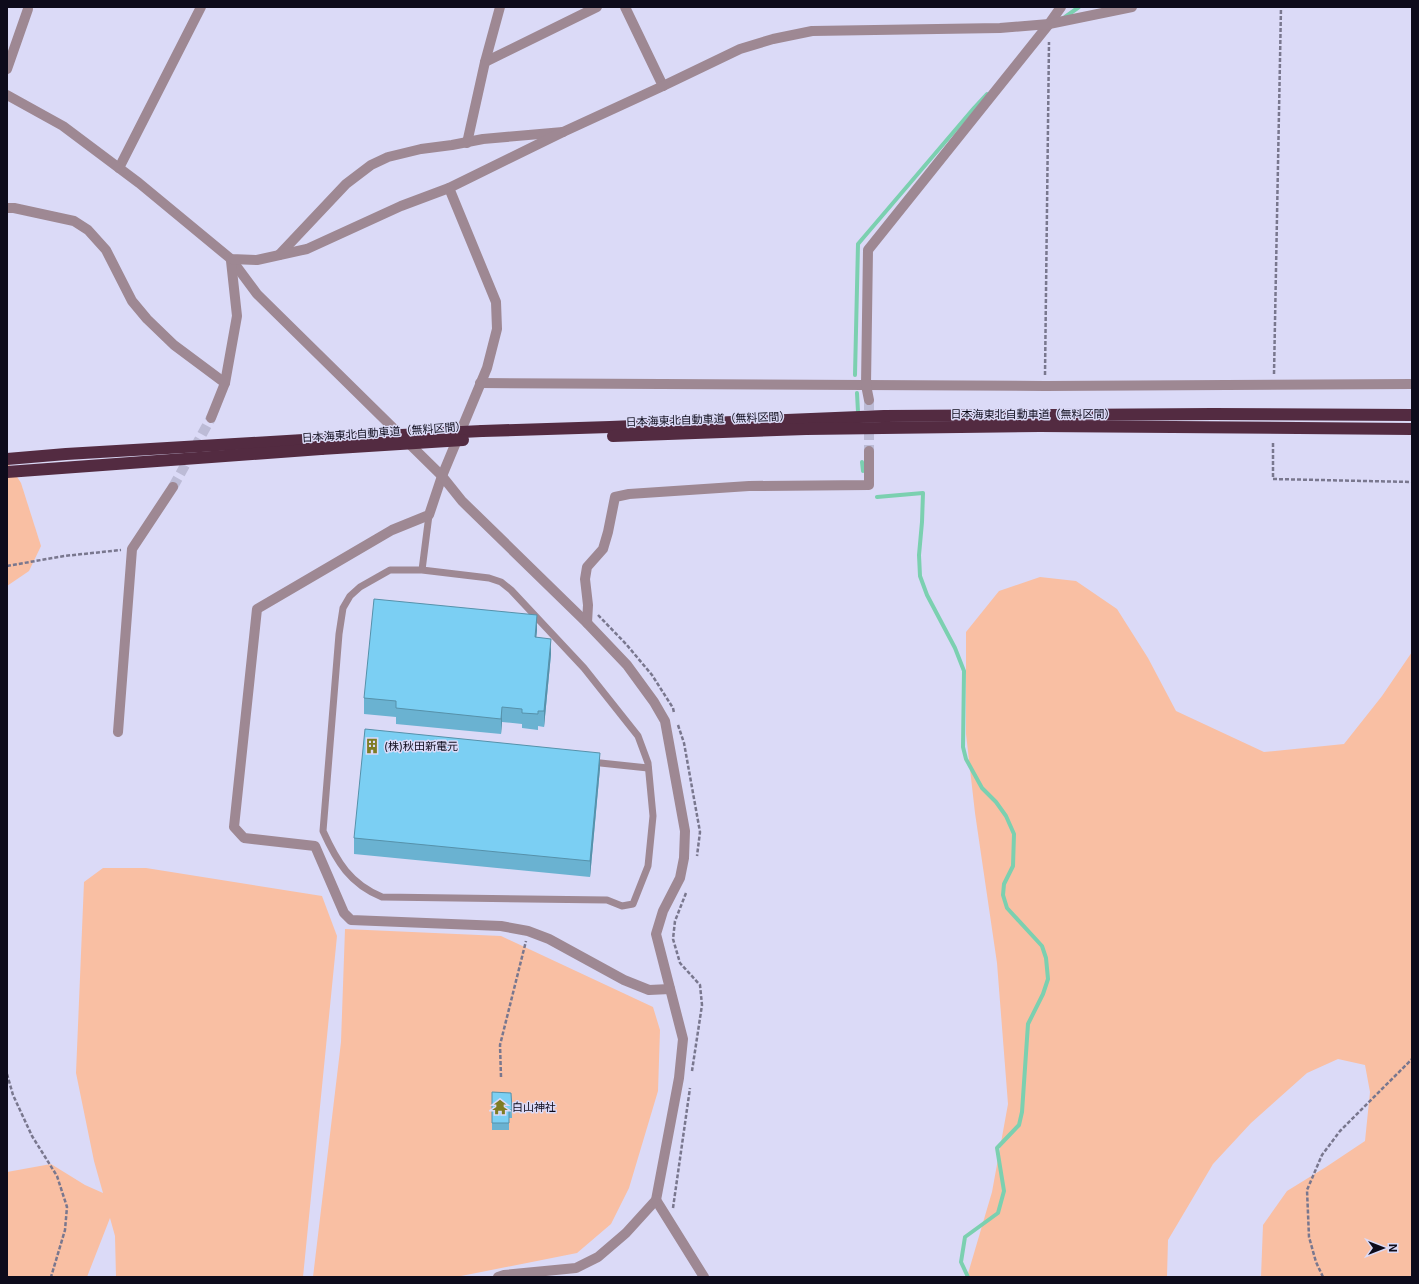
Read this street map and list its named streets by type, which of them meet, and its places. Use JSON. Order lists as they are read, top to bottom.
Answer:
{
  "streets": {
    "highway": ["日本海東北自動車道（無料区間）"]
  },
  "places": {
    "building": ["(株)秋田新電元"],
    "temple": ["白山神社"]
  },
  "north": "right"
}
